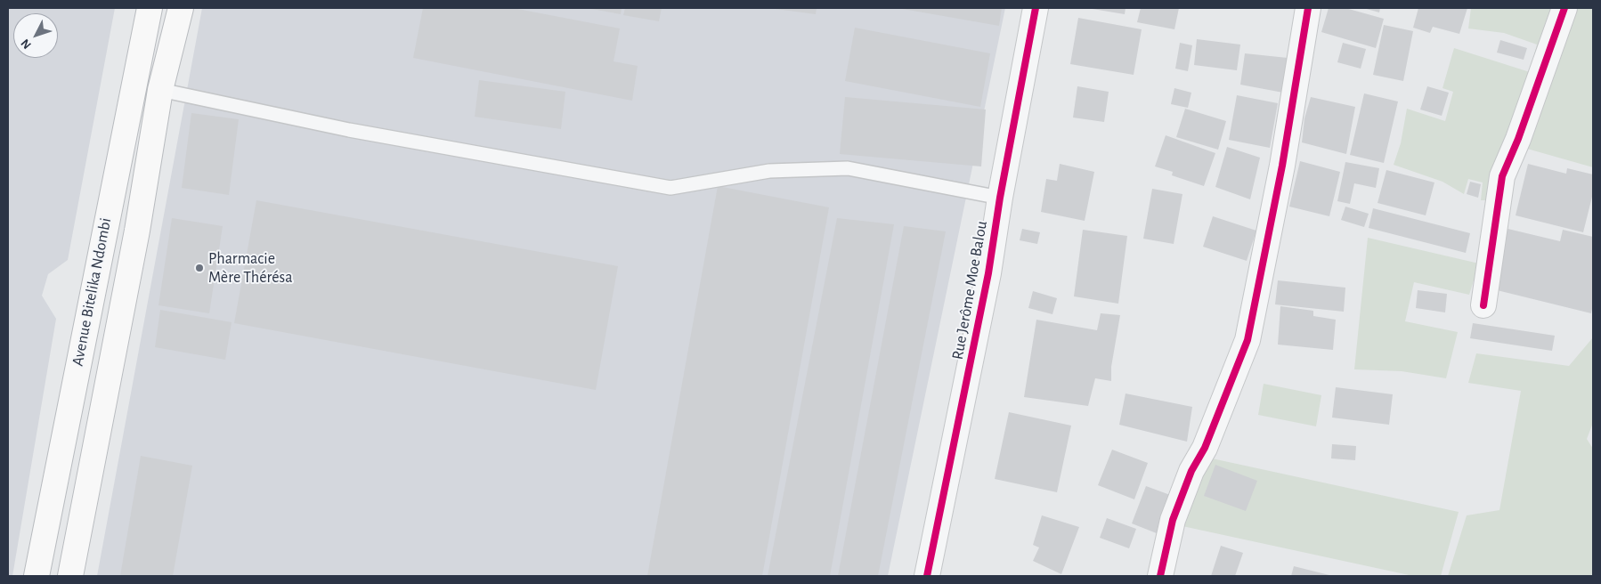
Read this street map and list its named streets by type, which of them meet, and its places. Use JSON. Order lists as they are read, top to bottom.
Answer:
{
  "streets": {
    "highway": ["Avenue Bitelika Ndombi"],
    "street": ["Rue Jerôme Moe Balou"]
  },
  "places": ["Pharmacie Mère Thérésa"],
  "north": "bottom left"
}
